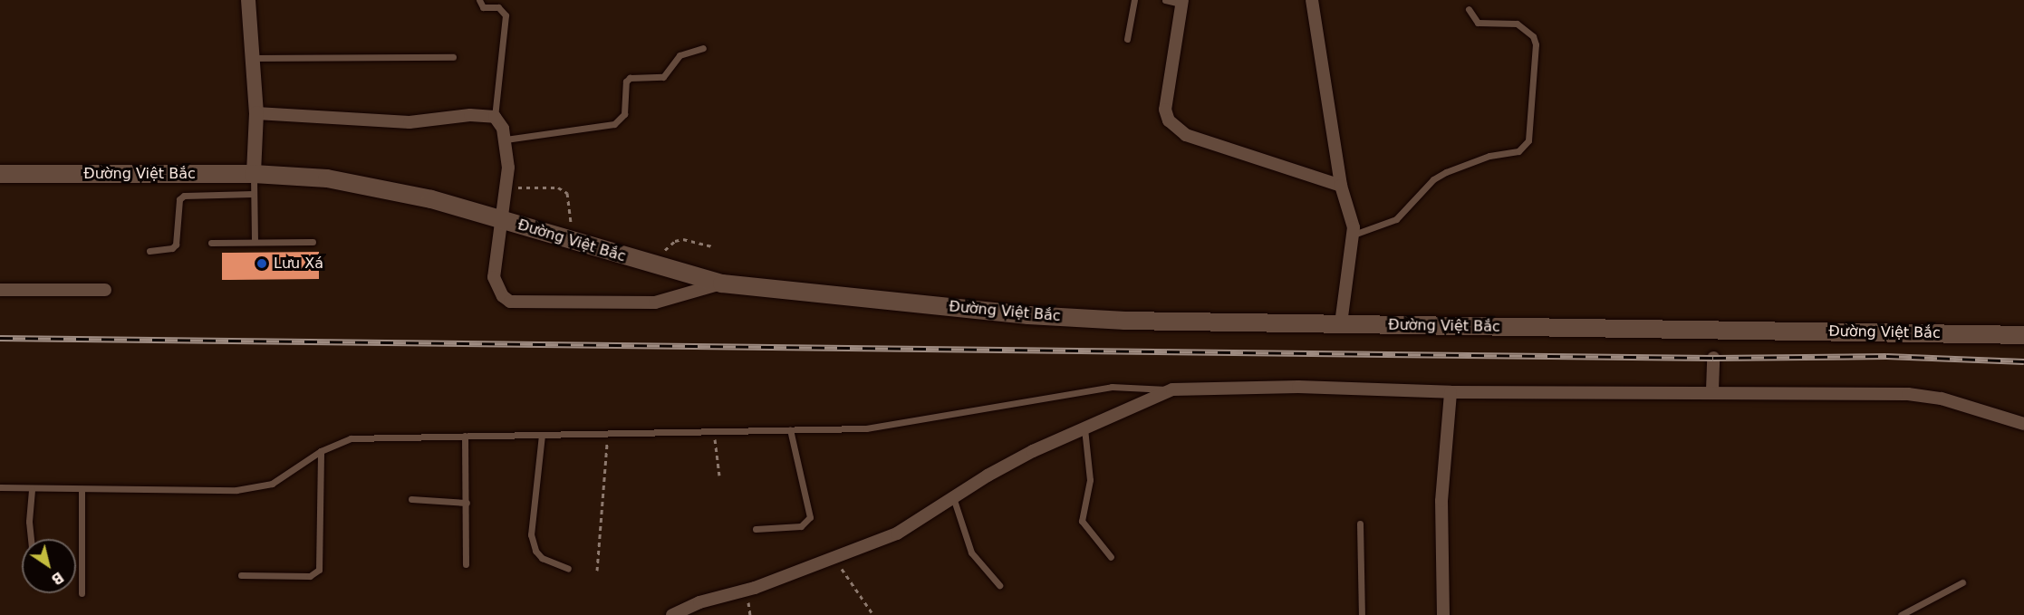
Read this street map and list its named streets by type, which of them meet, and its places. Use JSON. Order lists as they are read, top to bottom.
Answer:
{
  "streets": {
    "main road": ["Đường Việt Bắc"]
  },
  "places": ["Lưu Xá"],
  "north": "bottom right"
}
